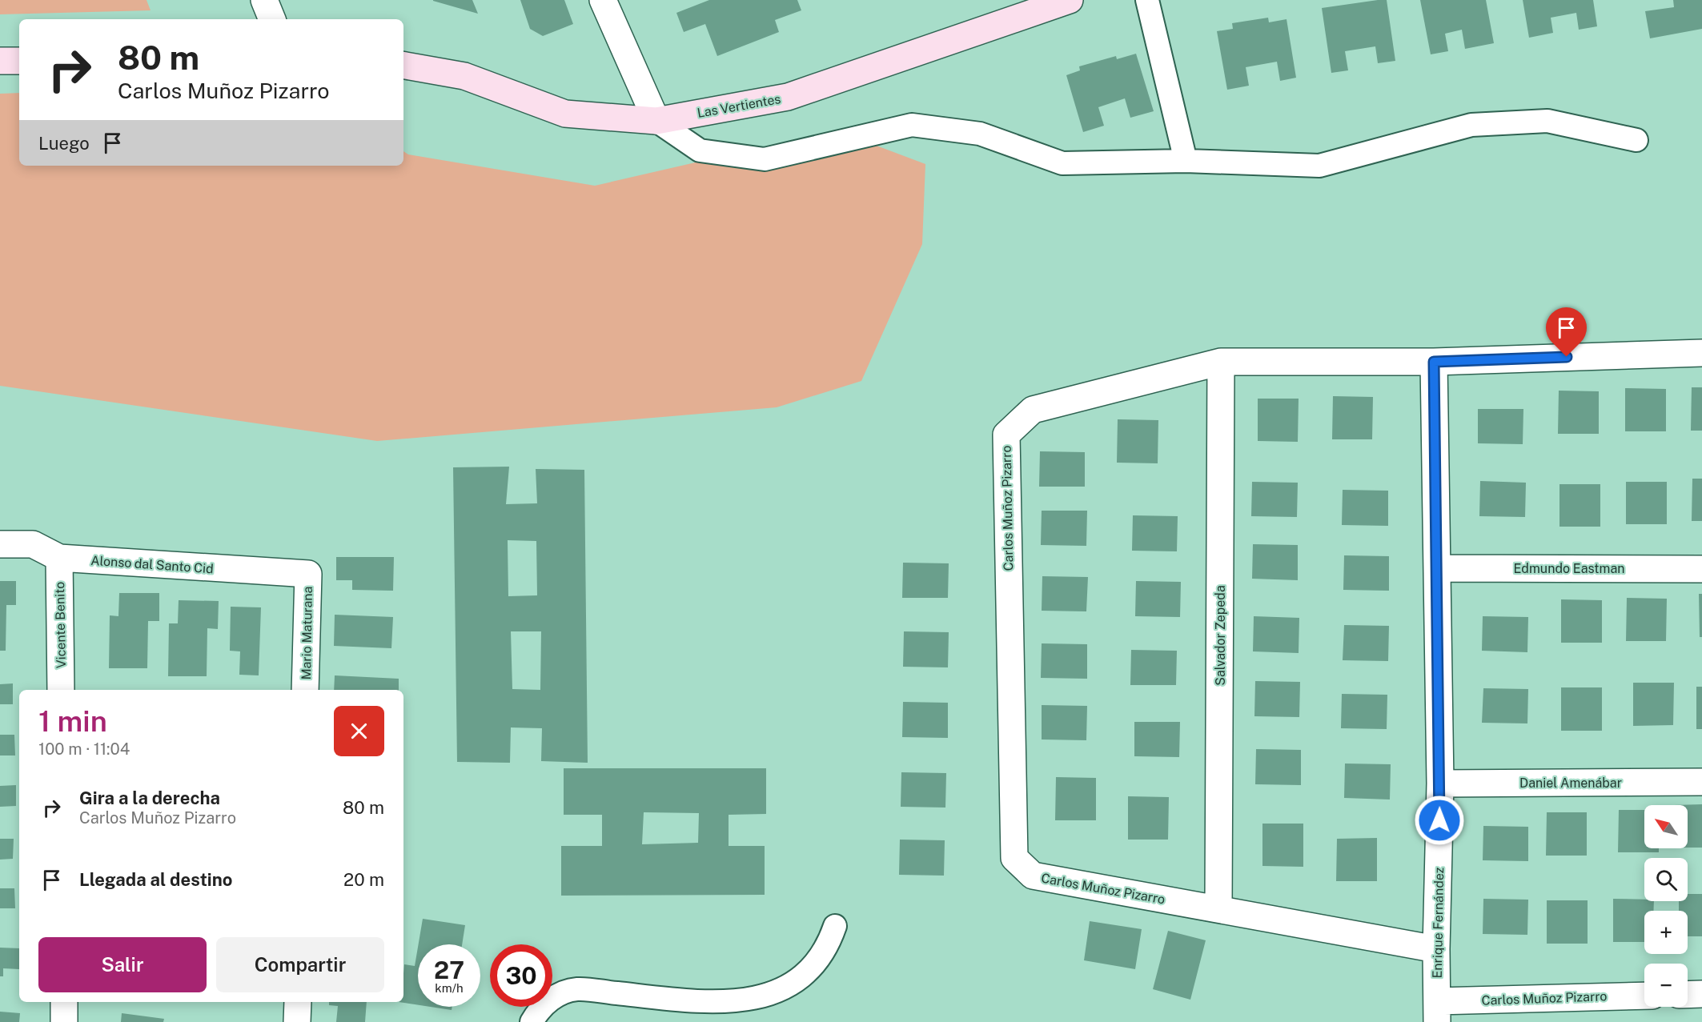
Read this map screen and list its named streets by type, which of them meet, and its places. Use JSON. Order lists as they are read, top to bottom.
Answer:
{
  "streets": {
    "street": [
      "Las Vertientes",
      "Carlos Muñoz Pizarro",
      "Alonso dal Santo Cid",
      "Edmundo Eastman",
      "Vicente Benito",
      "Mario Maturana",
      "Salvador Zepeda",
      "Daniel Amenábar",
      "Enrique Fernández"
    ]
  },
  "crossings": [
    ["Carlos Muñoz Pizarro", "Salvador Zepeda"],
    ["Carlos Muñoz Pizarro", "Enrique Fernández"],
    ["Alonso dal Santo Cid", "Vicente Benito"],
    ["Alonso dal Santo Cid", "Mario Maturana"],
    ["Edmundo Eastman", "Enrique Fernández"],
    ["Daniel Amenábar", "Enrique Fernández"]
  ],
  "north": "top left",
  "page": {
    "turn": ["80 m", "Carlos Muñoz Pizarro"],
    "then": "Luego",
    "heading": ["1 min", "100 m · 11:04"],
    "list": [
      {
        "name": "Gira a la derecha",
        "note": "Carlos Muñoz Pizarro",
        "value": "80 m"
      },
      {
        "name": "Llegada al destino",
        "value": "20 m"
      }
    ],
    "map_buttons": ["+", "−"],
    "buttons": ["Salir", "Compartir"],
    "speed": "27 km/h",
    "limit": "30"
  }
}
